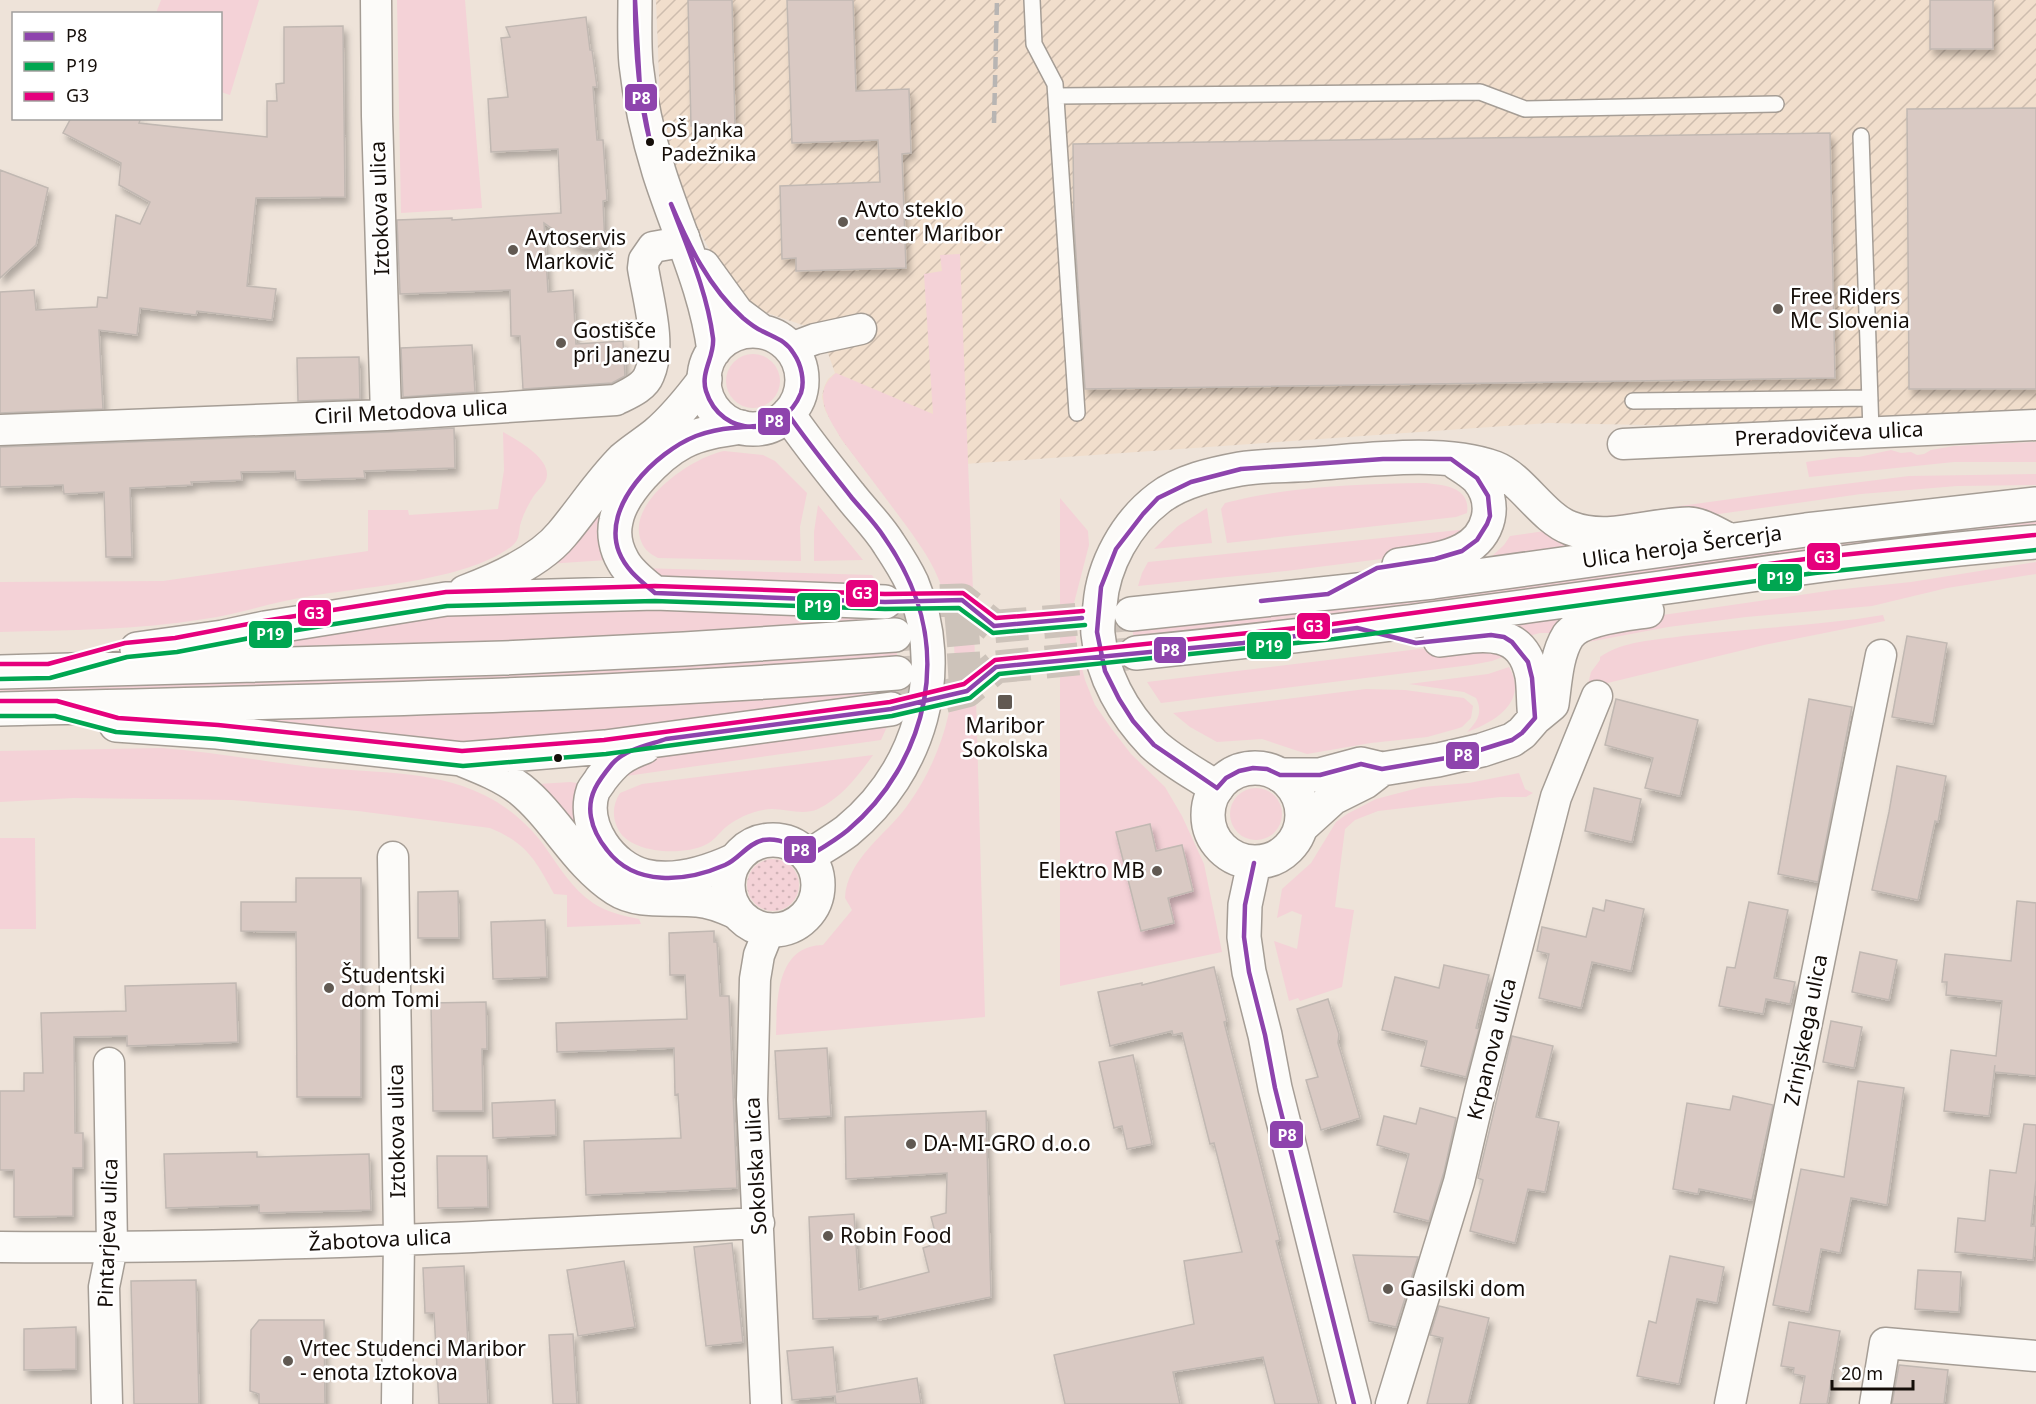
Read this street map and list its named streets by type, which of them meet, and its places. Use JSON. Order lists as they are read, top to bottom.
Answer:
{
  "streets": {
    "main road": ["Ulica heroja Šercerja"],
    "street": [
      "Iztokova ulica",
      "Ciril Metodova ulica",
      "Preradovičeva ulica",
      "Zrinjskega ulica",
      "Krpanova ulica",
      "Sokolska ulica",
      "Pintarjeva ulica",
      "Žabotova ulica"
    ]
  },
  "crossings": [
    ["Iztokova ulica", "Ciril Metodova ulica"],
    ["Iztokova ulica", "Žabotova ulica"],
    ["Sokolska ulica", "Žabotova ulica"],
    ["Pintarjeva ulica", "Žabotova ulica"]
  ],
  "places": {
    "other": [
      "OŠ Janka Padežnika",
      "Avto steklo center Maribor",
      "Avtoservis Markovič",
      "Free Riders MC Slovenia",
      "Gostišče pri Janezu",
      "Elektro MB",
      "Študentski dom Tomi",
      "DA-MI-GRO d.o.o",
      "Robin Food",
      "Gasilski dom",
      "Vrtec Studenci Maribor - enota Iztokova"
    ],
    "transit": ["Maribor Sokolska"]
  },
  "lines": ["transit line P8", "transit line G3", "transit line P19"],
  "legend": ["P8", "P19", "G3"],
  "scale_bar": "20 m"
}
